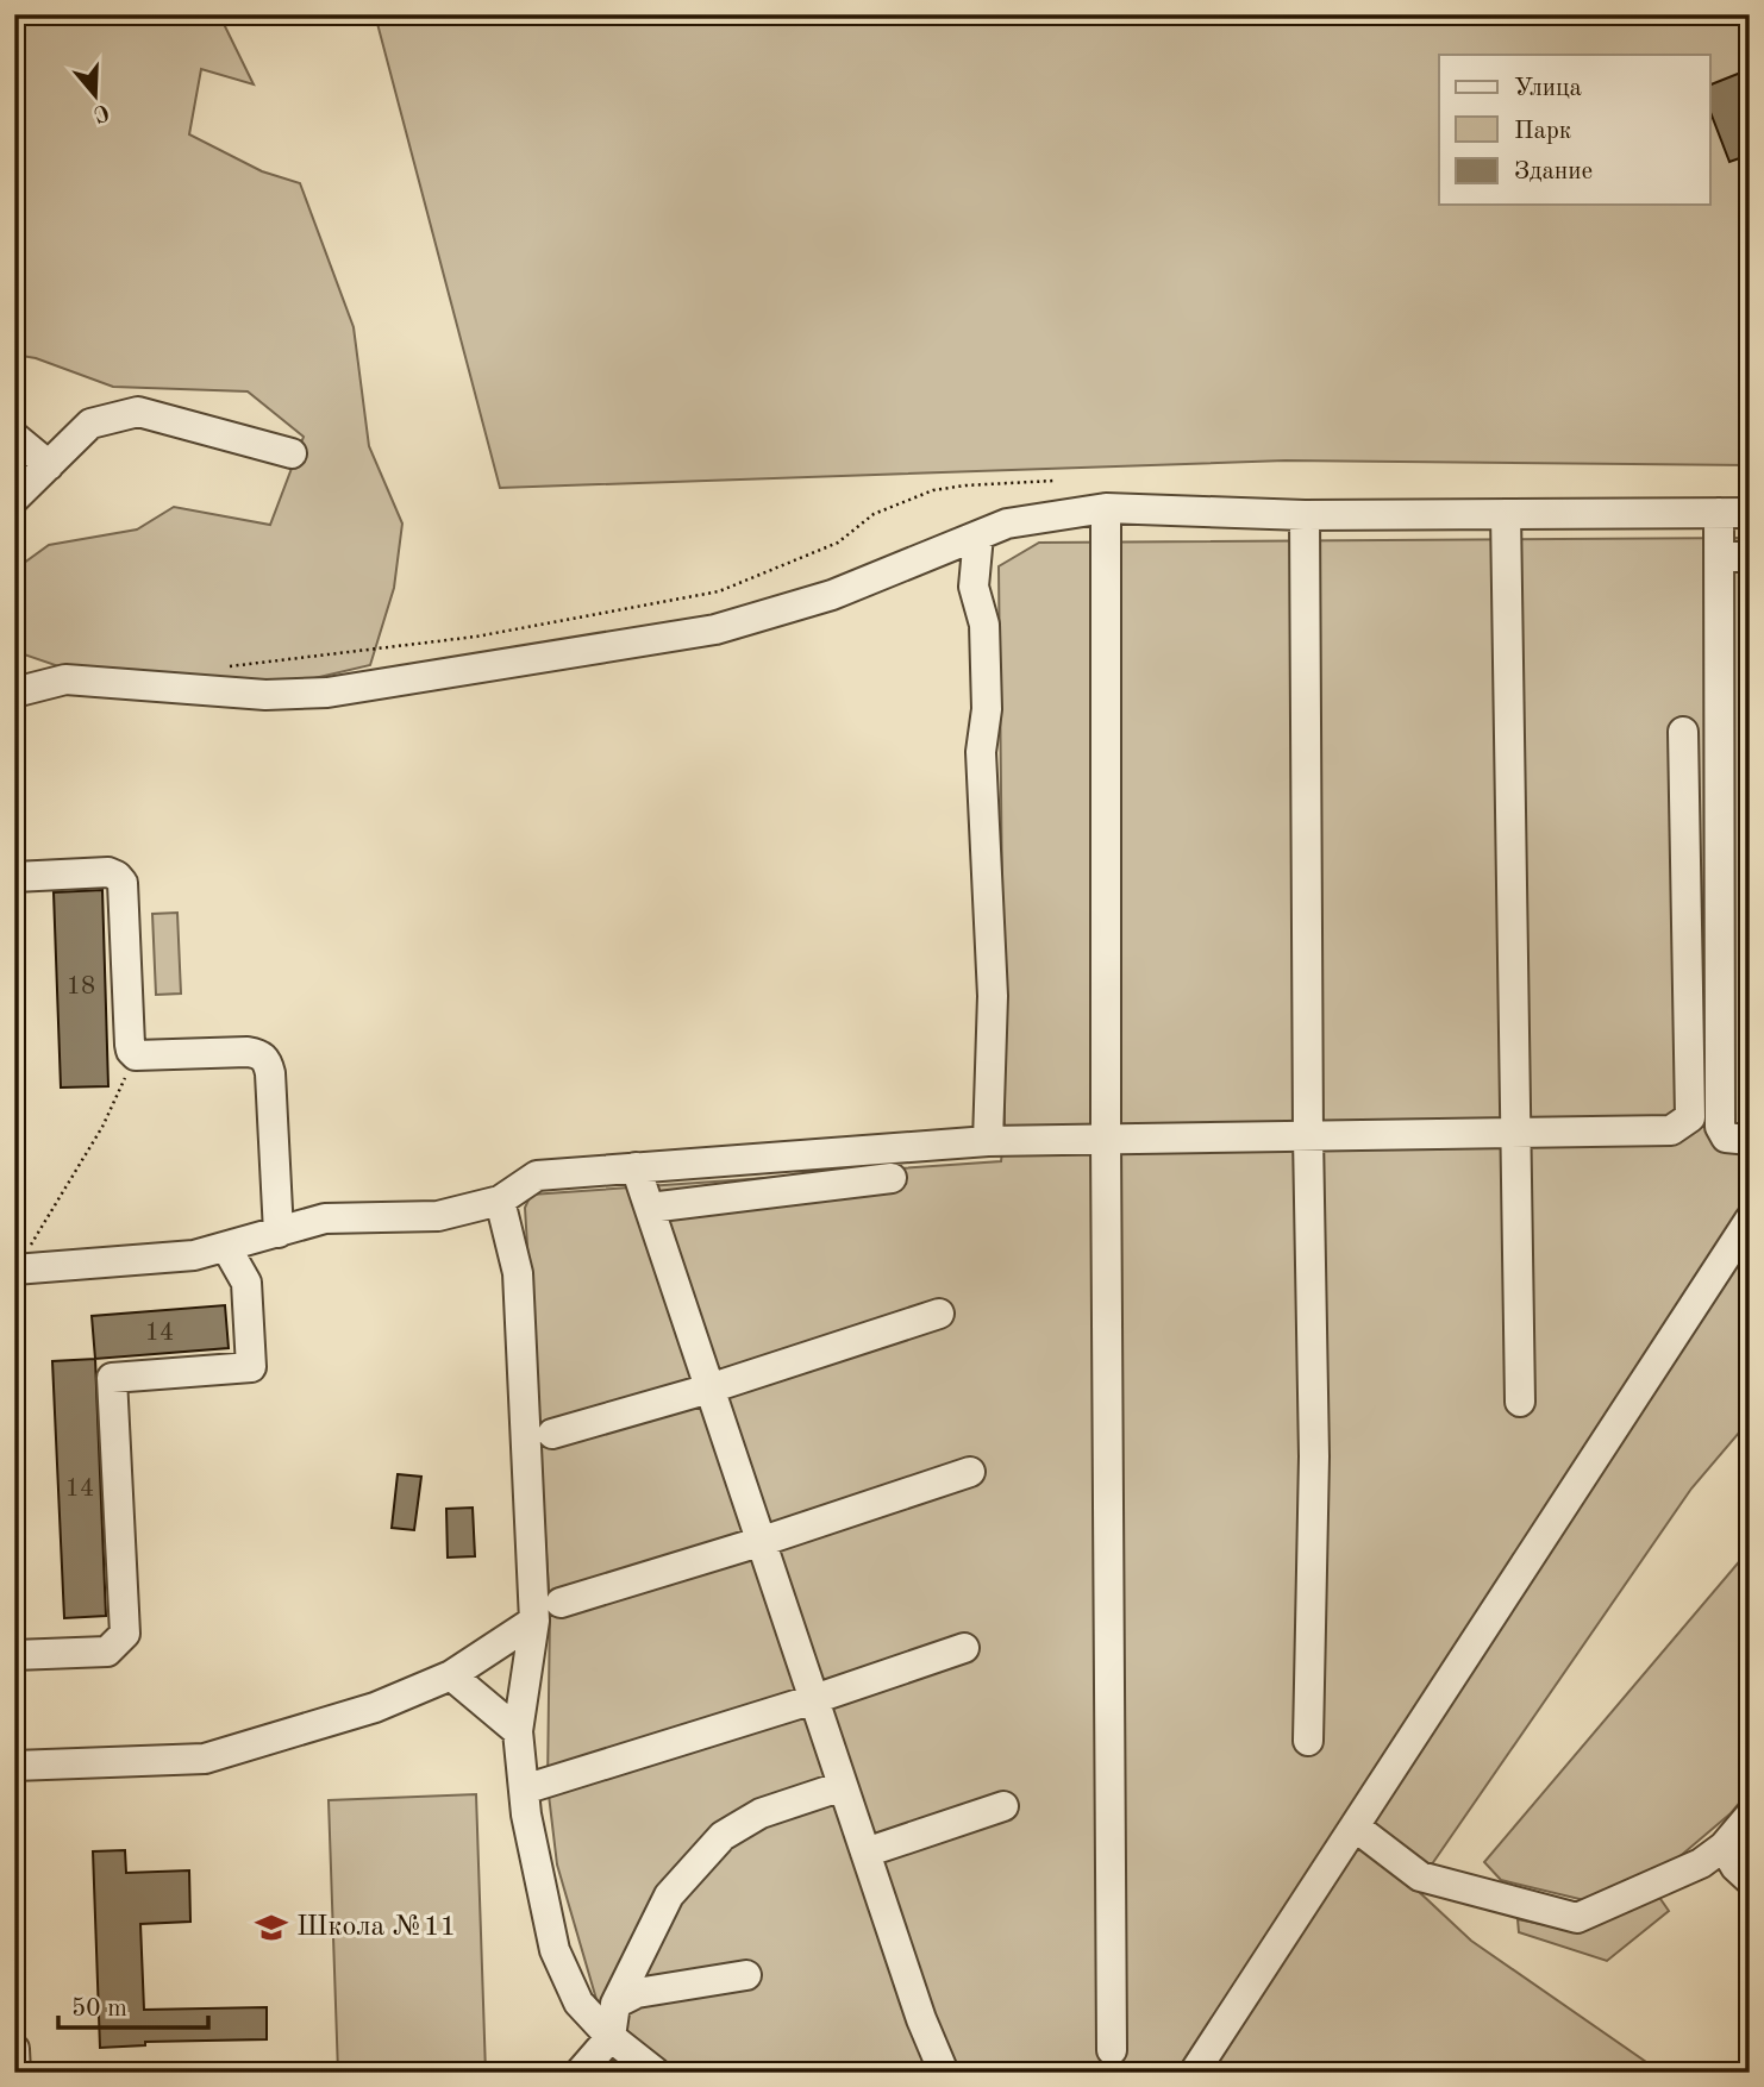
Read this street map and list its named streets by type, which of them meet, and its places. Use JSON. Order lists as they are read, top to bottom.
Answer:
{
  "places": {
    "school or university": ["Школа №11"]
  },
  "house_numbers": ["18", "14", "14"],
  "legend": ["Улица", "Парк", "Здание"],
  "scale_bar": "50 m",
  "north": "bottom"
}
